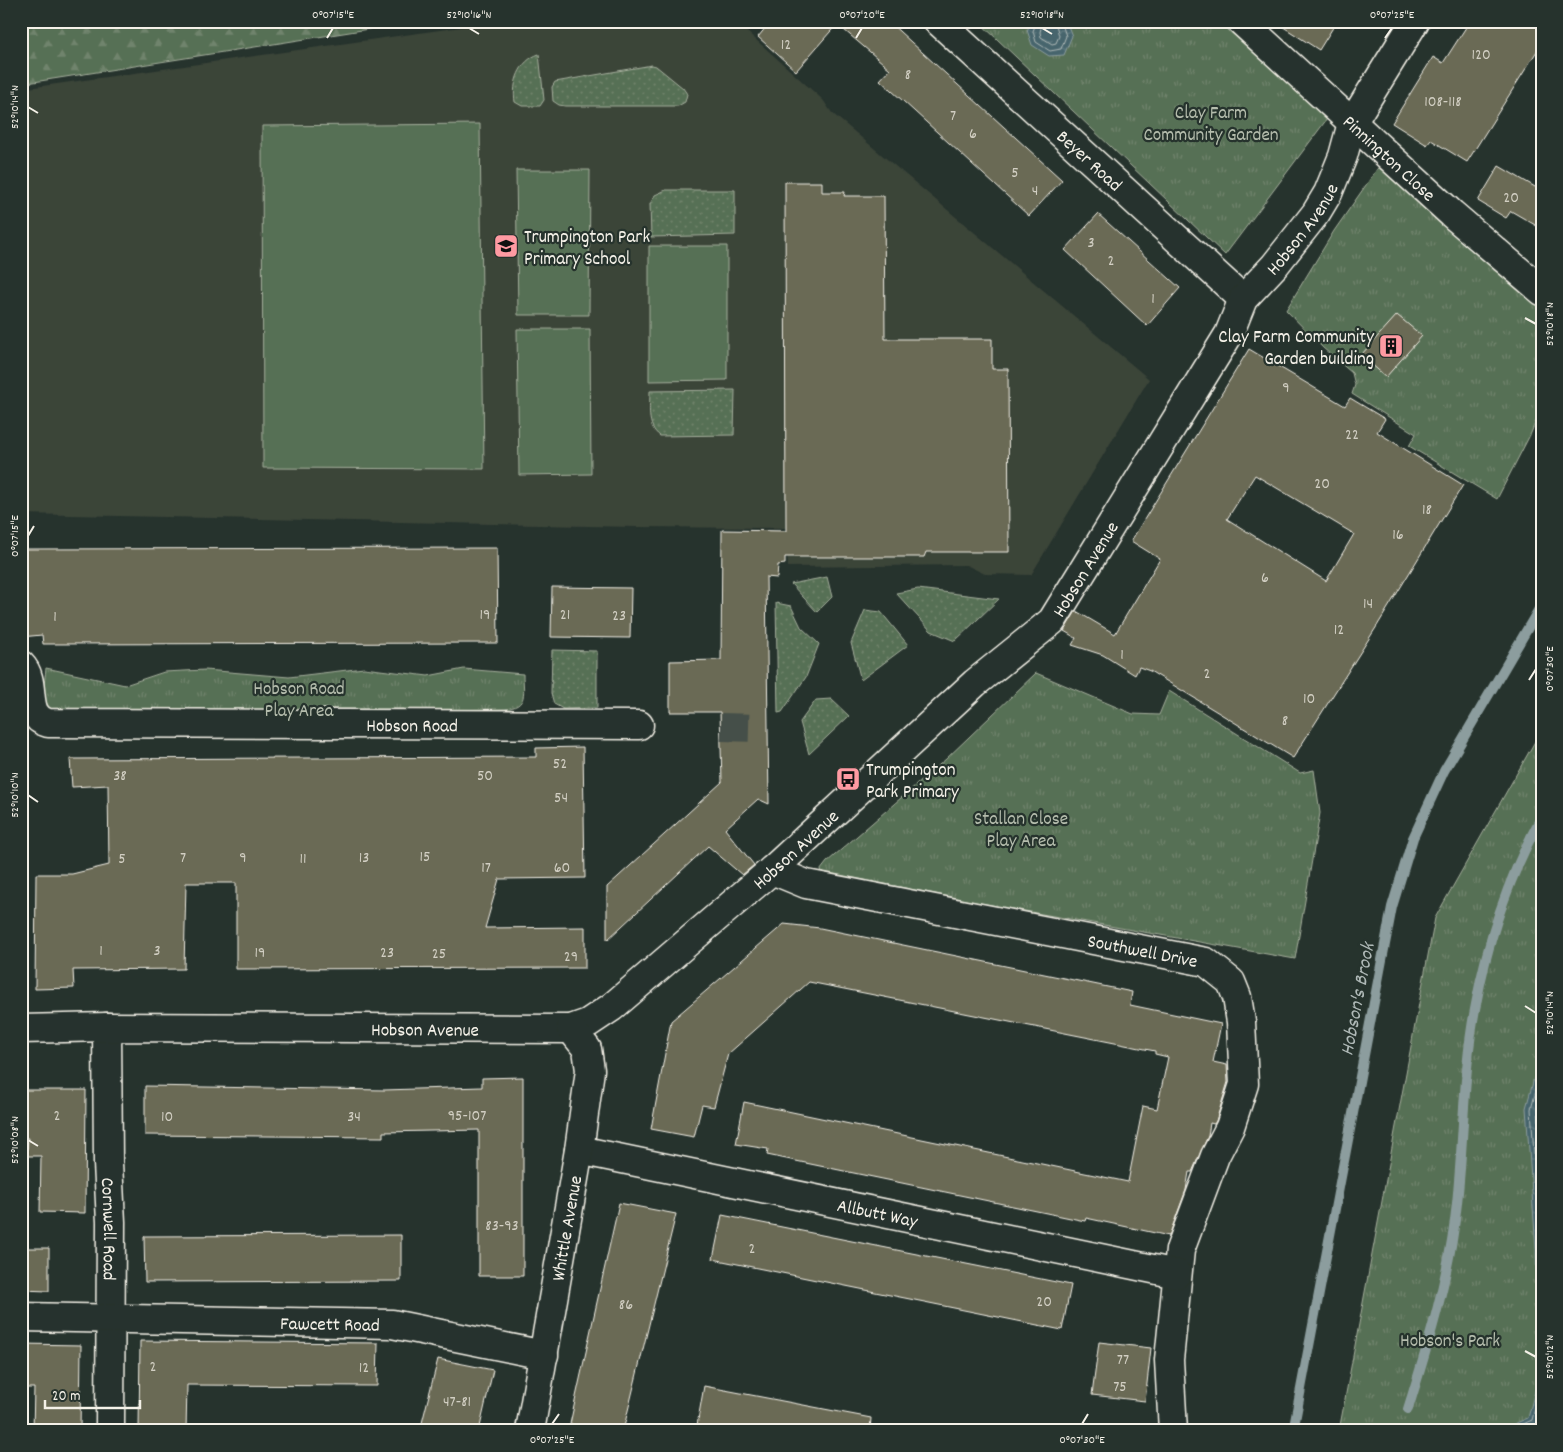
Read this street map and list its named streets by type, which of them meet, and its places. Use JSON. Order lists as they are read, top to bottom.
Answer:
{
  "streets": {
    "street": [
      "Pinnington Close",
      "Beyer Road",
      "Hobson Avenue",
      "Hobson Road",
      "Southwell Drive",
      "Allbutt Way",
      "Whittle Avenue",
      "Cornwell Road",
      "Fawcett Road"
    ]
  },
  "crossings": [
    ["Pinnington Close", "Hobson Avenue"],
    ["Beyer Road", "Hobson Avenue"],
    ["Hobson Avenue", "Southwell Drive"],
    ["Hobson Avenue", "Whittle Avenue"],
    ["Hobson Avenue", "Cornwell Road"],
    ["Southwell Drive", "Allbutt Way"],
    ["Allbutt Way", "Whittle Avenue"],
    ["Whittle Avenue", "Fawcett Road"],
    ["Cornwell Road", "Fawcett Road"]
  ],
  "water": ["Hobson's Brook"],
  "parks": [
    "Clay Farm Community Garden",
    "Hobson Road Play Area",
    "Stallan Close Play Area",
    "Hobson's Park"
  ],
  "places": {
    "school or university": ["Trumpington Park Primary School"],
    "building": ["Clay Farm Community Garden building"],
    "bus stop": ["Trumpington Park Primary"]
  },
  "house_numbers": [
    "12",
    "120",
    "8",
    "108-118",
    "7",
    "6",
    "5",
    "4",
    "20",
    "3",
    "2",
    "1",
    "9",
    "22",
    "20",
    "18",
    "16",
    "6",
    "14",
    "19",
    "21",
    "23",
    "1",
    "12",
    "1",
    "2",
    "10",
    "8",
    "52",
    "38",
    "50",
    "54",
    "15",
    "7",
    "9",
    "13",
    "5",
    "11",
    "17",
    "60",
    "1",
    "3",
    "19",
    "23",
    "25",
    "29",
    "2",
    "95-107",
    "10",
    "34",
    "83-93",
    "2",
    "20",
    "86",
    "77",
    "2",
    "12",
    "75",
    "47-81"
  ],
  "scale_bar": "20 m",
  "coordinates": [
    "0°07'15\"E",
    "52°10'16\"N",
    "0°07'20\"E",
    "52°10'18\"N",
    "0°07'25\"E",
    "52°10'14\"N",
    "0°07'30\"E",
    "52°10'10\"N",
    "52°10'08\"N",
    "52°10'12\"N"
  ]
}
